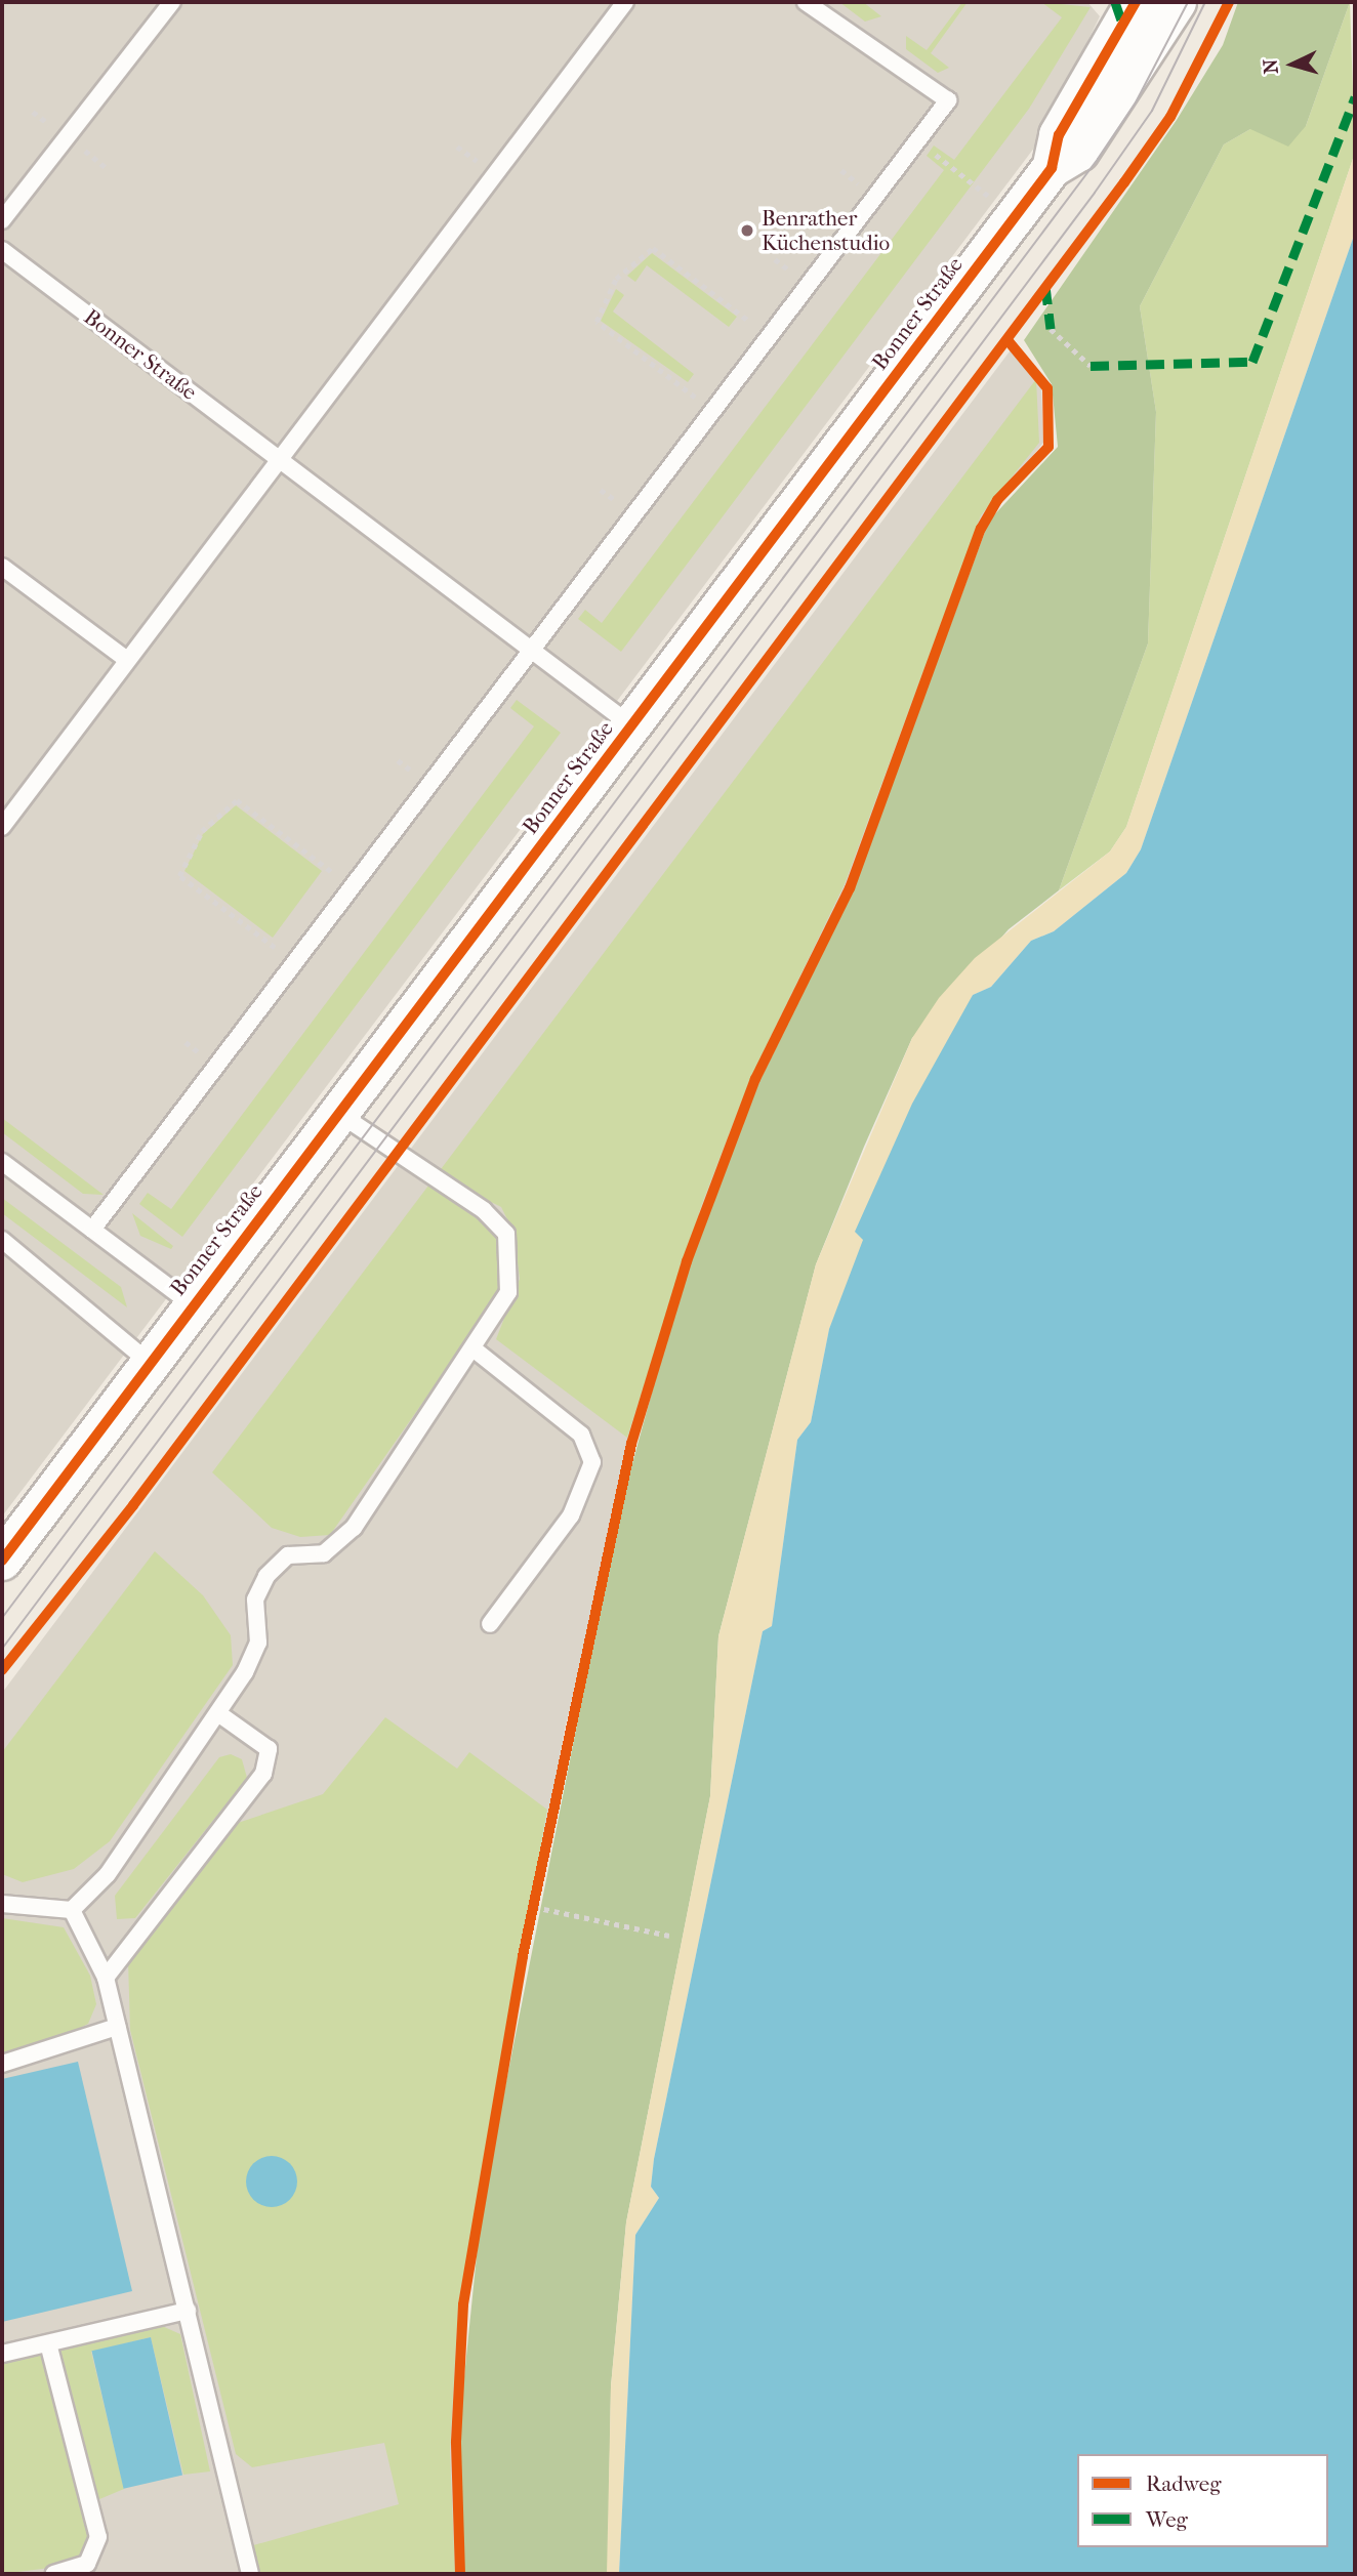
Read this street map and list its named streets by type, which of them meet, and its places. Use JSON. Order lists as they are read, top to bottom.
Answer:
{
  "streets": {
    "main road": ["Bonner Straße"]
  },
  "places": ["Benrather Küchenstudio"],
  "legend": ["Radweg", "Weg"],
  "north": "left"
}
